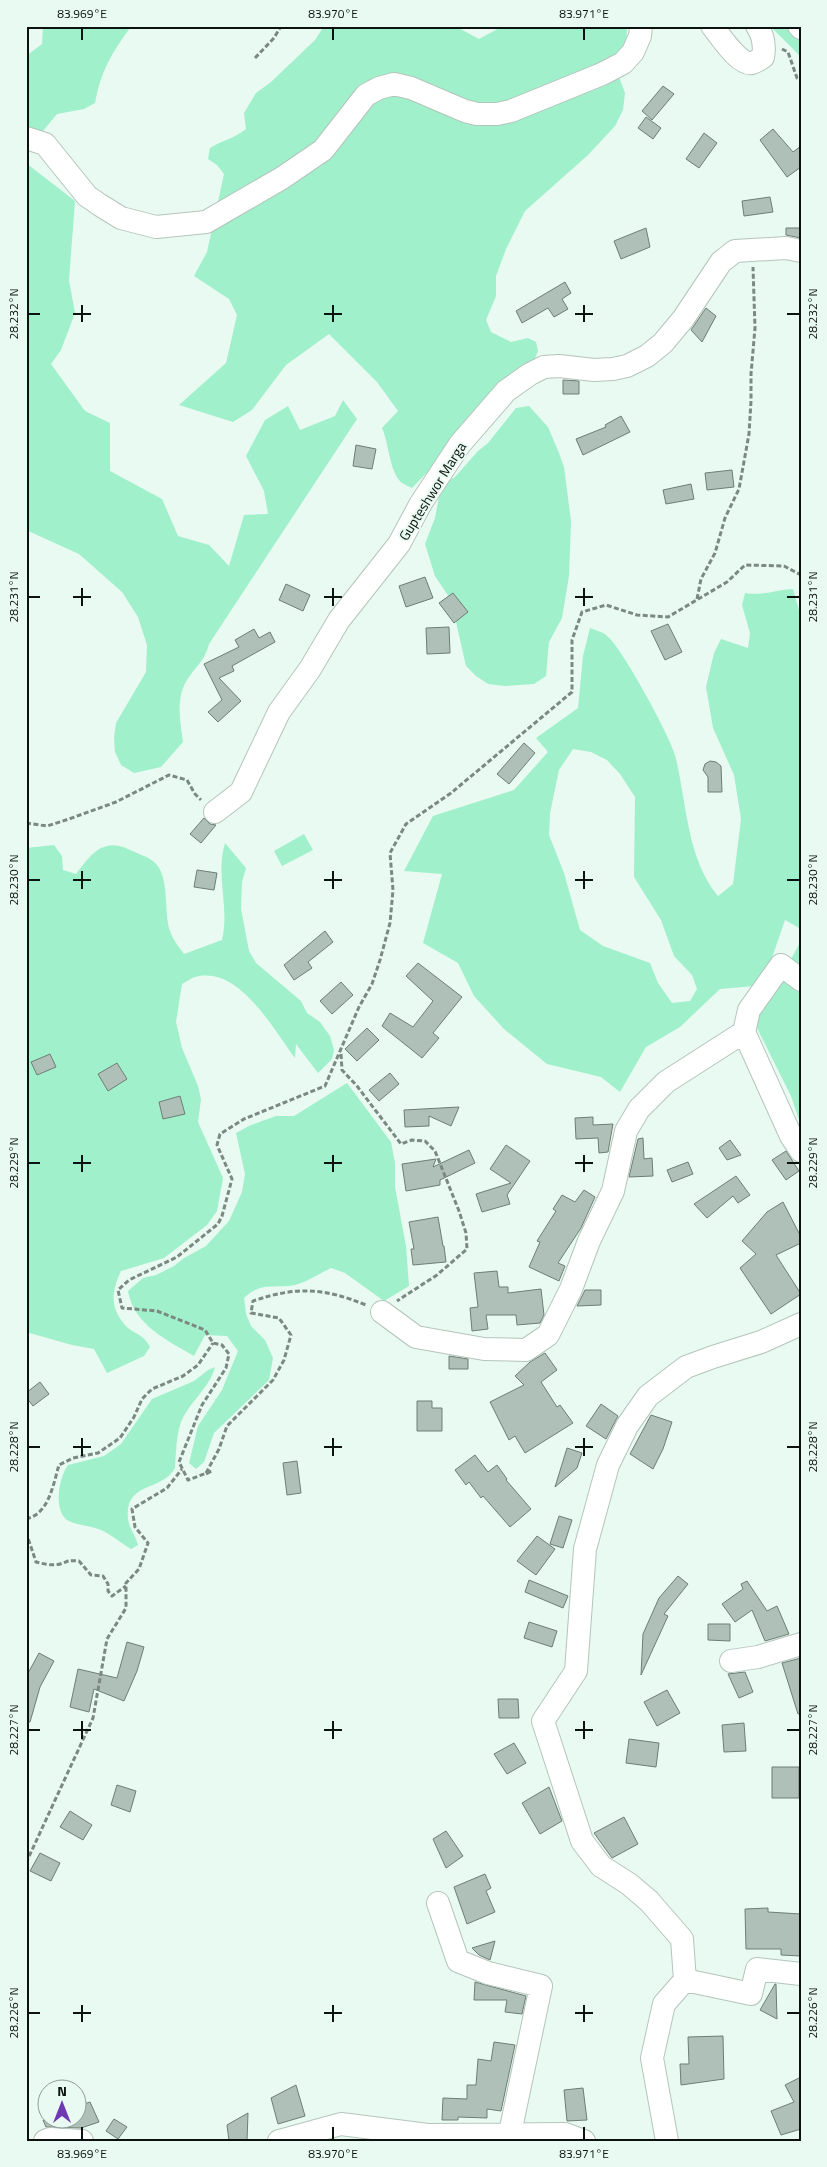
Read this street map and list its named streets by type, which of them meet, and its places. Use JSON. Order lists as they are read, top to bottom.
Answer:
{
  "streets": {
    "street": ["Gupteshwor Marga"]
  },
  "north": "top",
  "coordinates": [
    "83.969°E",
    "83.970°E",
    "83.971°E",
    "28.232°N",
    "28.231°N",
    "28.230°N",
    "28.229°N",
    "28.228°N",
    "28.227°N",
    "28.226°N"
  ]
}
